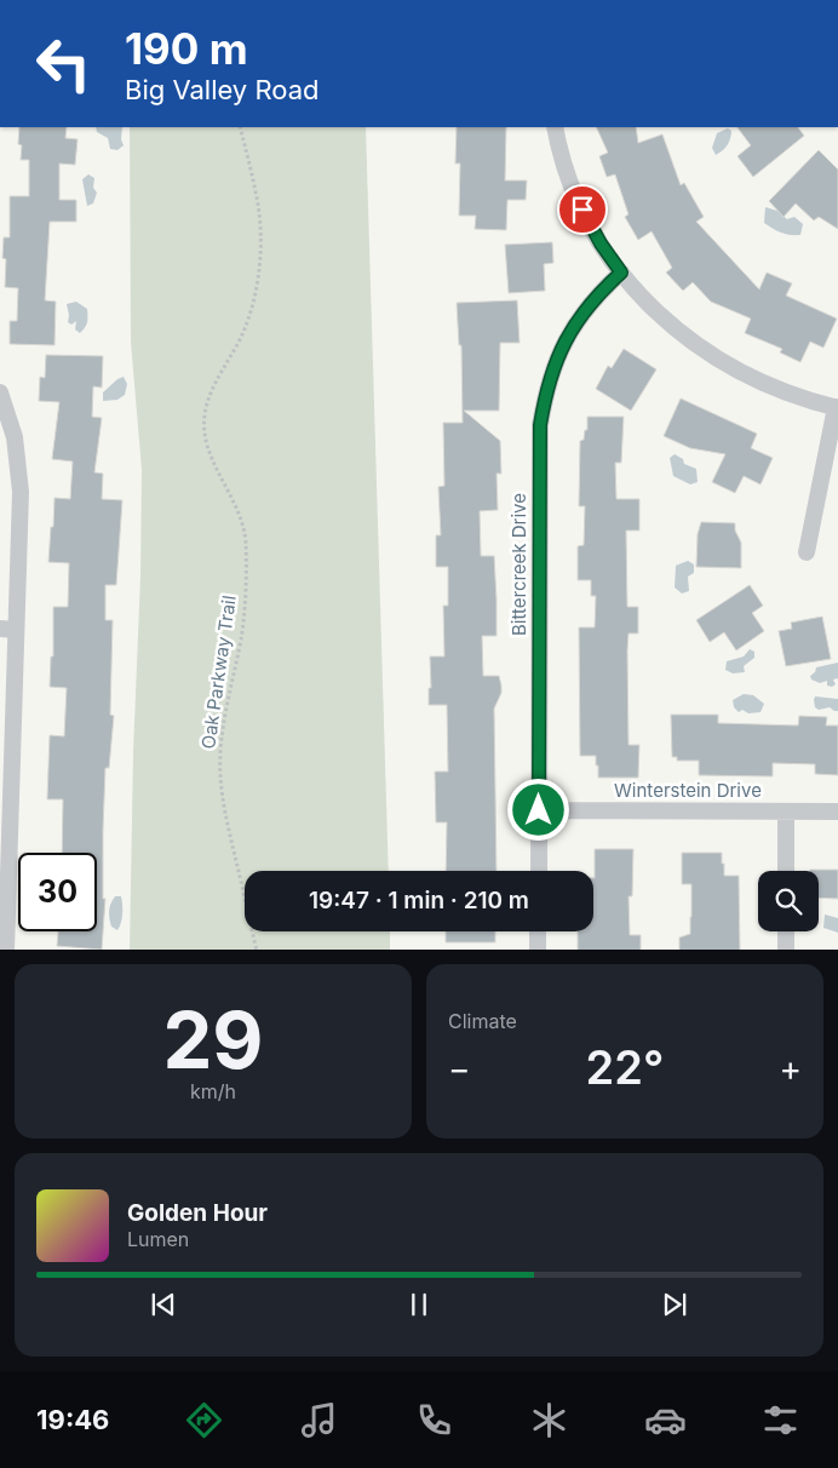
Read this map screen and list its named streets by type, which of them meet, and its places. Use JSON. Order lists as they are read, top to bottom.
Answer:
{
  "streets": {
    "street": ["Bittercreek Drive", "Winterstein Drive"],
    "path": ["Oak Parkway Trail"]
  },
  "crossings": [
    ["Bittercreek Drive", "Winterstein Drive"]
  ],
  "page": {
    "turn": ["190 m", "Big Valley Road"],
    "limit": "30",
    "trip": "19:47 · 1 min · 210 m",
    "tile": [
      ["29", "km/h"],
      "Climate"
    ],
    "heat": ["−", "22°", "+"],
    "song": ["Golden Hour", "Lumen"],
    "tabs": "19:46"
  }
}
